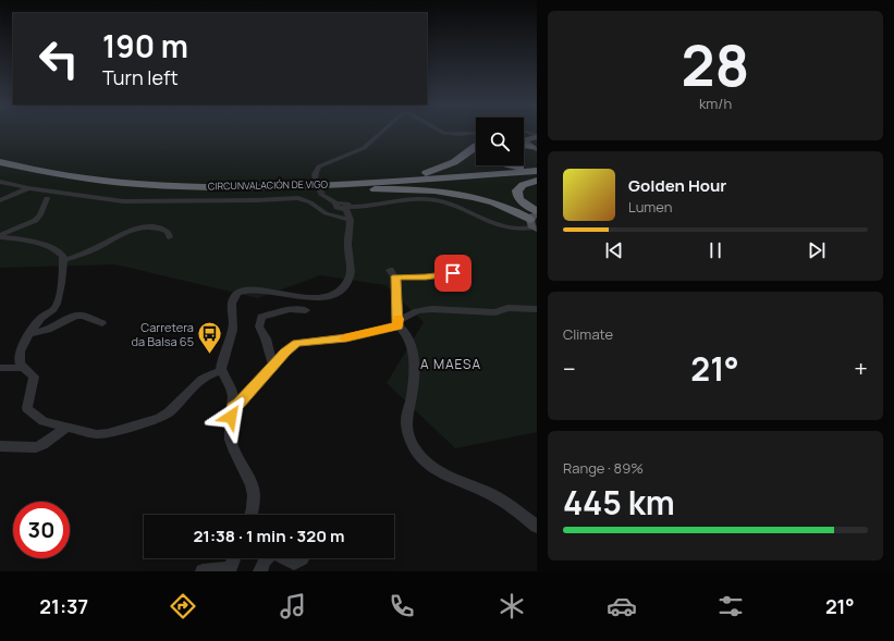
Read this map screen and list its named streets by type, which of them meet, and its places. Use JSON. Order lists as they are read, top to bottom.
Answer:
{
  "streets": {
    "highway": ["CIRCUNVALACIÓN DE VIGO"]
  },
  "districts": ["A MAESA"],
  "places": {
    "bus stop": ["Carretera da Balsa 65"]
  },
  "page": {
    "tile": [
      ["28", "km/h"],
      "Climate",
      ["Range · 89%", "445 km"]
    ],
    "turn": ["190 m", "Turn left"],
    "song": ["Golden Hour", "Lumen"],
    "heat": ["−", "21°", "+"],
    "limit": "30",
    "trip": "21:38 · 1 min · 320 m",
    "tabs": ["21:37", "21°"]
  }
}
